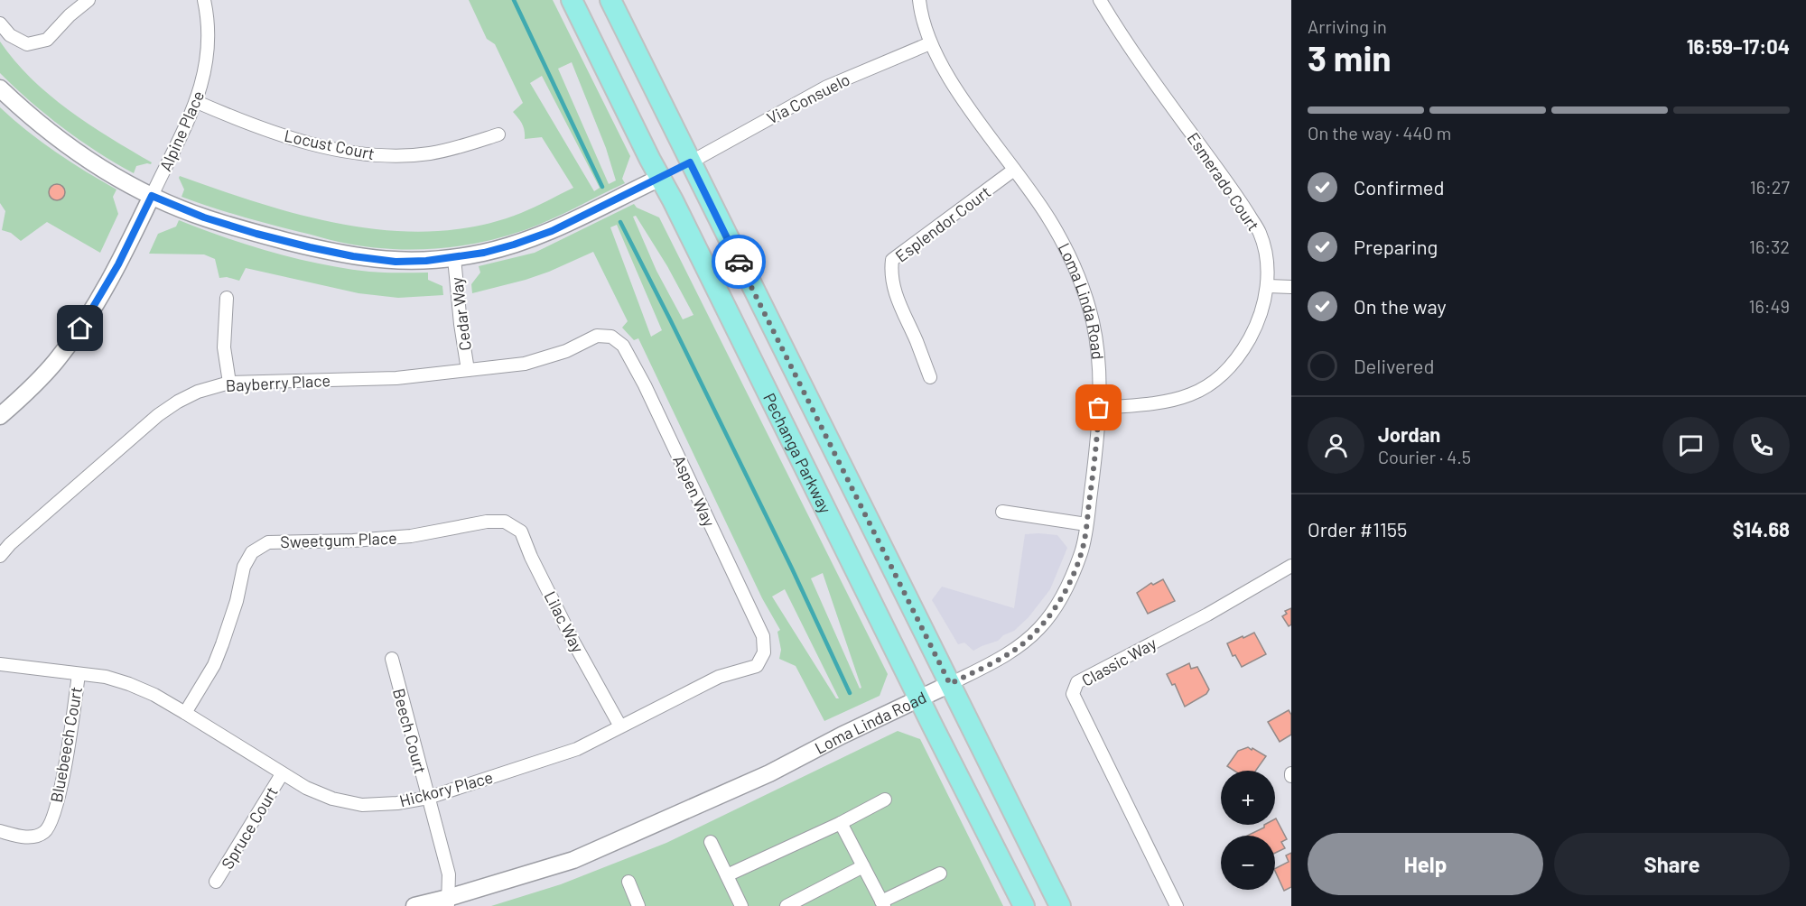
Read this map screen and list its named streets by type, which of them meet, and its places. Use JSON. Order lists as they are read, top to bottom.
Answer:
{
  "streets": {
    "main road": ["Pechanga Parkway"],
    "street": [
      "Via Consuelo",
      "Alpine Place",
      "Locust Court",
      "Esmerado Court",
      "Esplendor Court",
      "Loma Linda Road",
      "Cedar Way",
      "Bayberry Place",
      "Aspen Way",
      "Sweetgum Place",
      "Lilac Way",
      "Classic Way",
      "Beech Court",
      "Bluebeech Court",
      "Hickory Place",
      "Spruce Court"
    ]
  },
  "crossings": [
    ["Via Consuelo", "Loma Linda Road"],
    ["Via Consuelo", "Pechanga Parkway"],
    ["Alpine Place", "Locust Court"],
    ["Esmerado Court", "Loma Linda Road"],
    ["Esplendor Court", "Loma Linda Road"],
    ["Loma Linda Road", "Pechanga Parkway"],
    ["Loma Linda Road", "Beech Court"],
    ["Cedar Way", "Bayberry Place"],
    ["Bayberry Place", "Aspen Way"],
    ["Aspen Way", "Hickory Place"],
    ["Sweetgum Place", "Lilac Way"],
    ["Sweetgum Place", "Hickory Place"],
    ["Lilac Way", "Hickory Place"],
    ["Beech Court", "Hickory Place"],
    ["Bluebeech Court", "Hickory Place"],
    ["Hickory Place", "Spruce Court"]
  ],
  "page": {
    "heading": ["3 min", "Arriving in", "16:59–17:04"],
    "panel": [
      "Jordan",
      "Courier · 4.5",
      "Order #1155",
      "$14.68"
    ],
    "bar": "On the way · 440 m",
    "list": [
      ["Confirmed", "16:27"],
      ["Preparing", "16:32"],
      ["On the way", "16:49"],
      "Delivered"
    ],
    "map_buttons": ["+", "−"],
    "buttons": ["Help", "Share"]
  }
}
